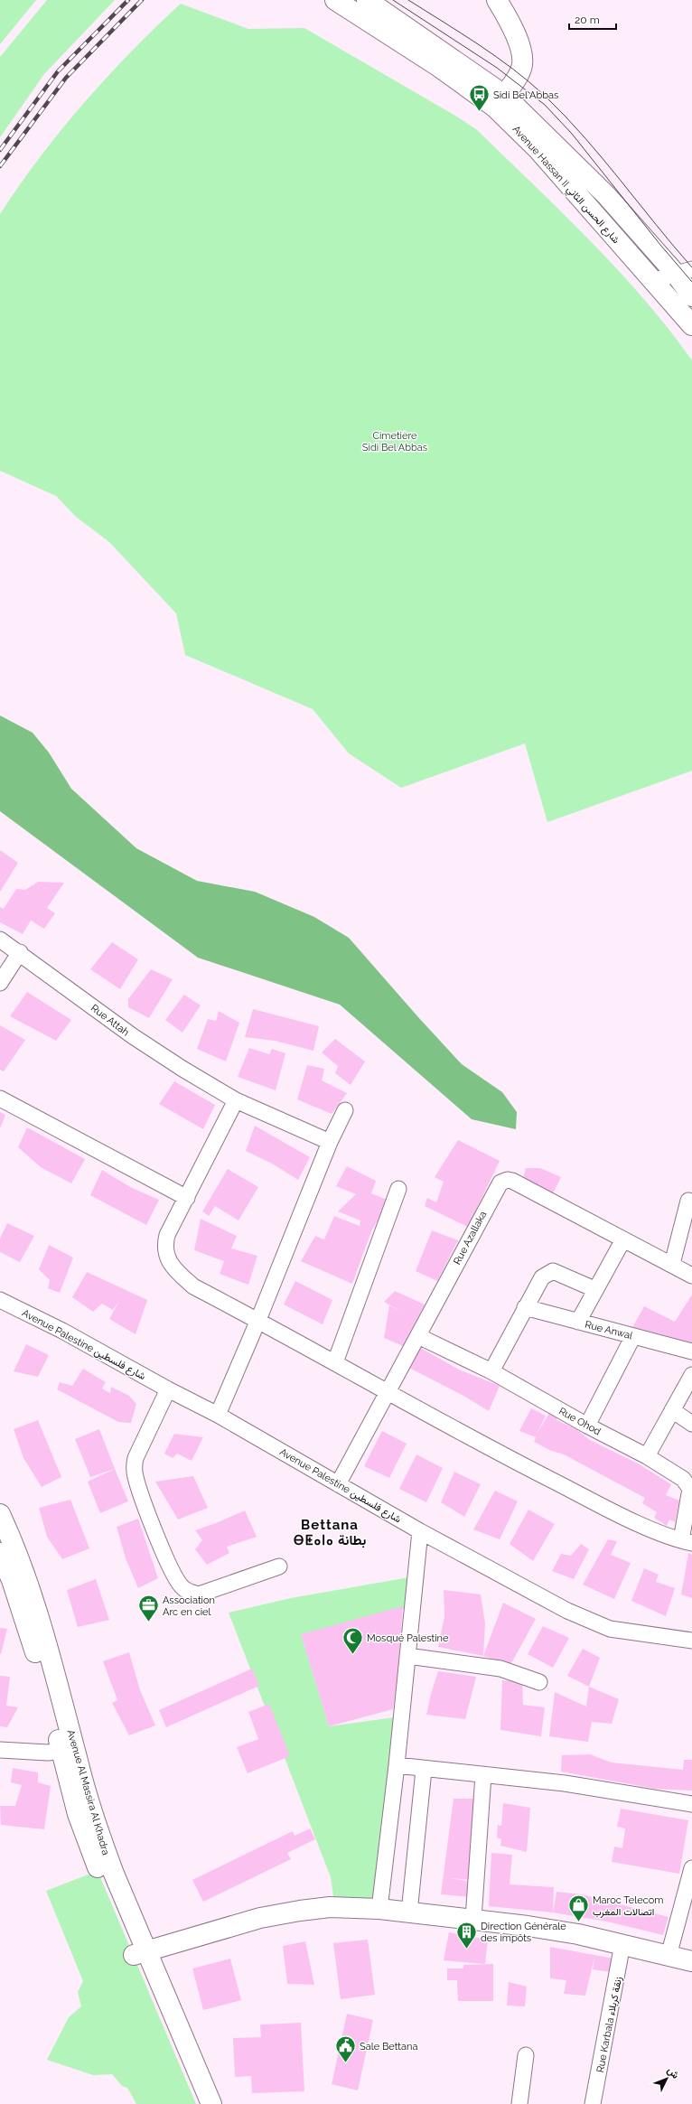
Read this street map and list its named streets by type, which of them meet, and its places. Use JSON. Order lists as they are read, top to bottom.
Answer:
{
  "streets": {
    "main road": ["Avenue Hassan II شارع الحسن الثاني", "Avenue Al Massira Al Khadra"],
    "street": [
      "Rue Attah",
      "Rue Azallaka",
      "Rue Anwal",
      "Avenue Palestine شارع فلسطين",
      "Rue Ohod",
      "Rue Karbala زنقة كربلاء"
    ]
  },
  "crossings": [
    ["Rue Azallaka", "Avenue Palestine شارع فلسطين"],
    ["Rue Azallaka", "Rue Ohod"]
  ],
  "districts": ["Bettana ⴱⵟⴰⵏⴰ بطانة"],
  "parks": ["Cimetière Sidi Bel Abbas"],
  "places": {
    "bus stop": ["Sidi Bel Abbas"],
    "office": ["Association Arc en ciel"],
    "mosque": ["Mosqué Palestine"],
    "shop": ["Maroc Telecom اتصالات المغرب"],
    "building": ["Direction Générale des impôts"],
    "public building": ["Sale Bettana"]
  },
  "scale_bar": "20 m",
  "north": "top right"
}
